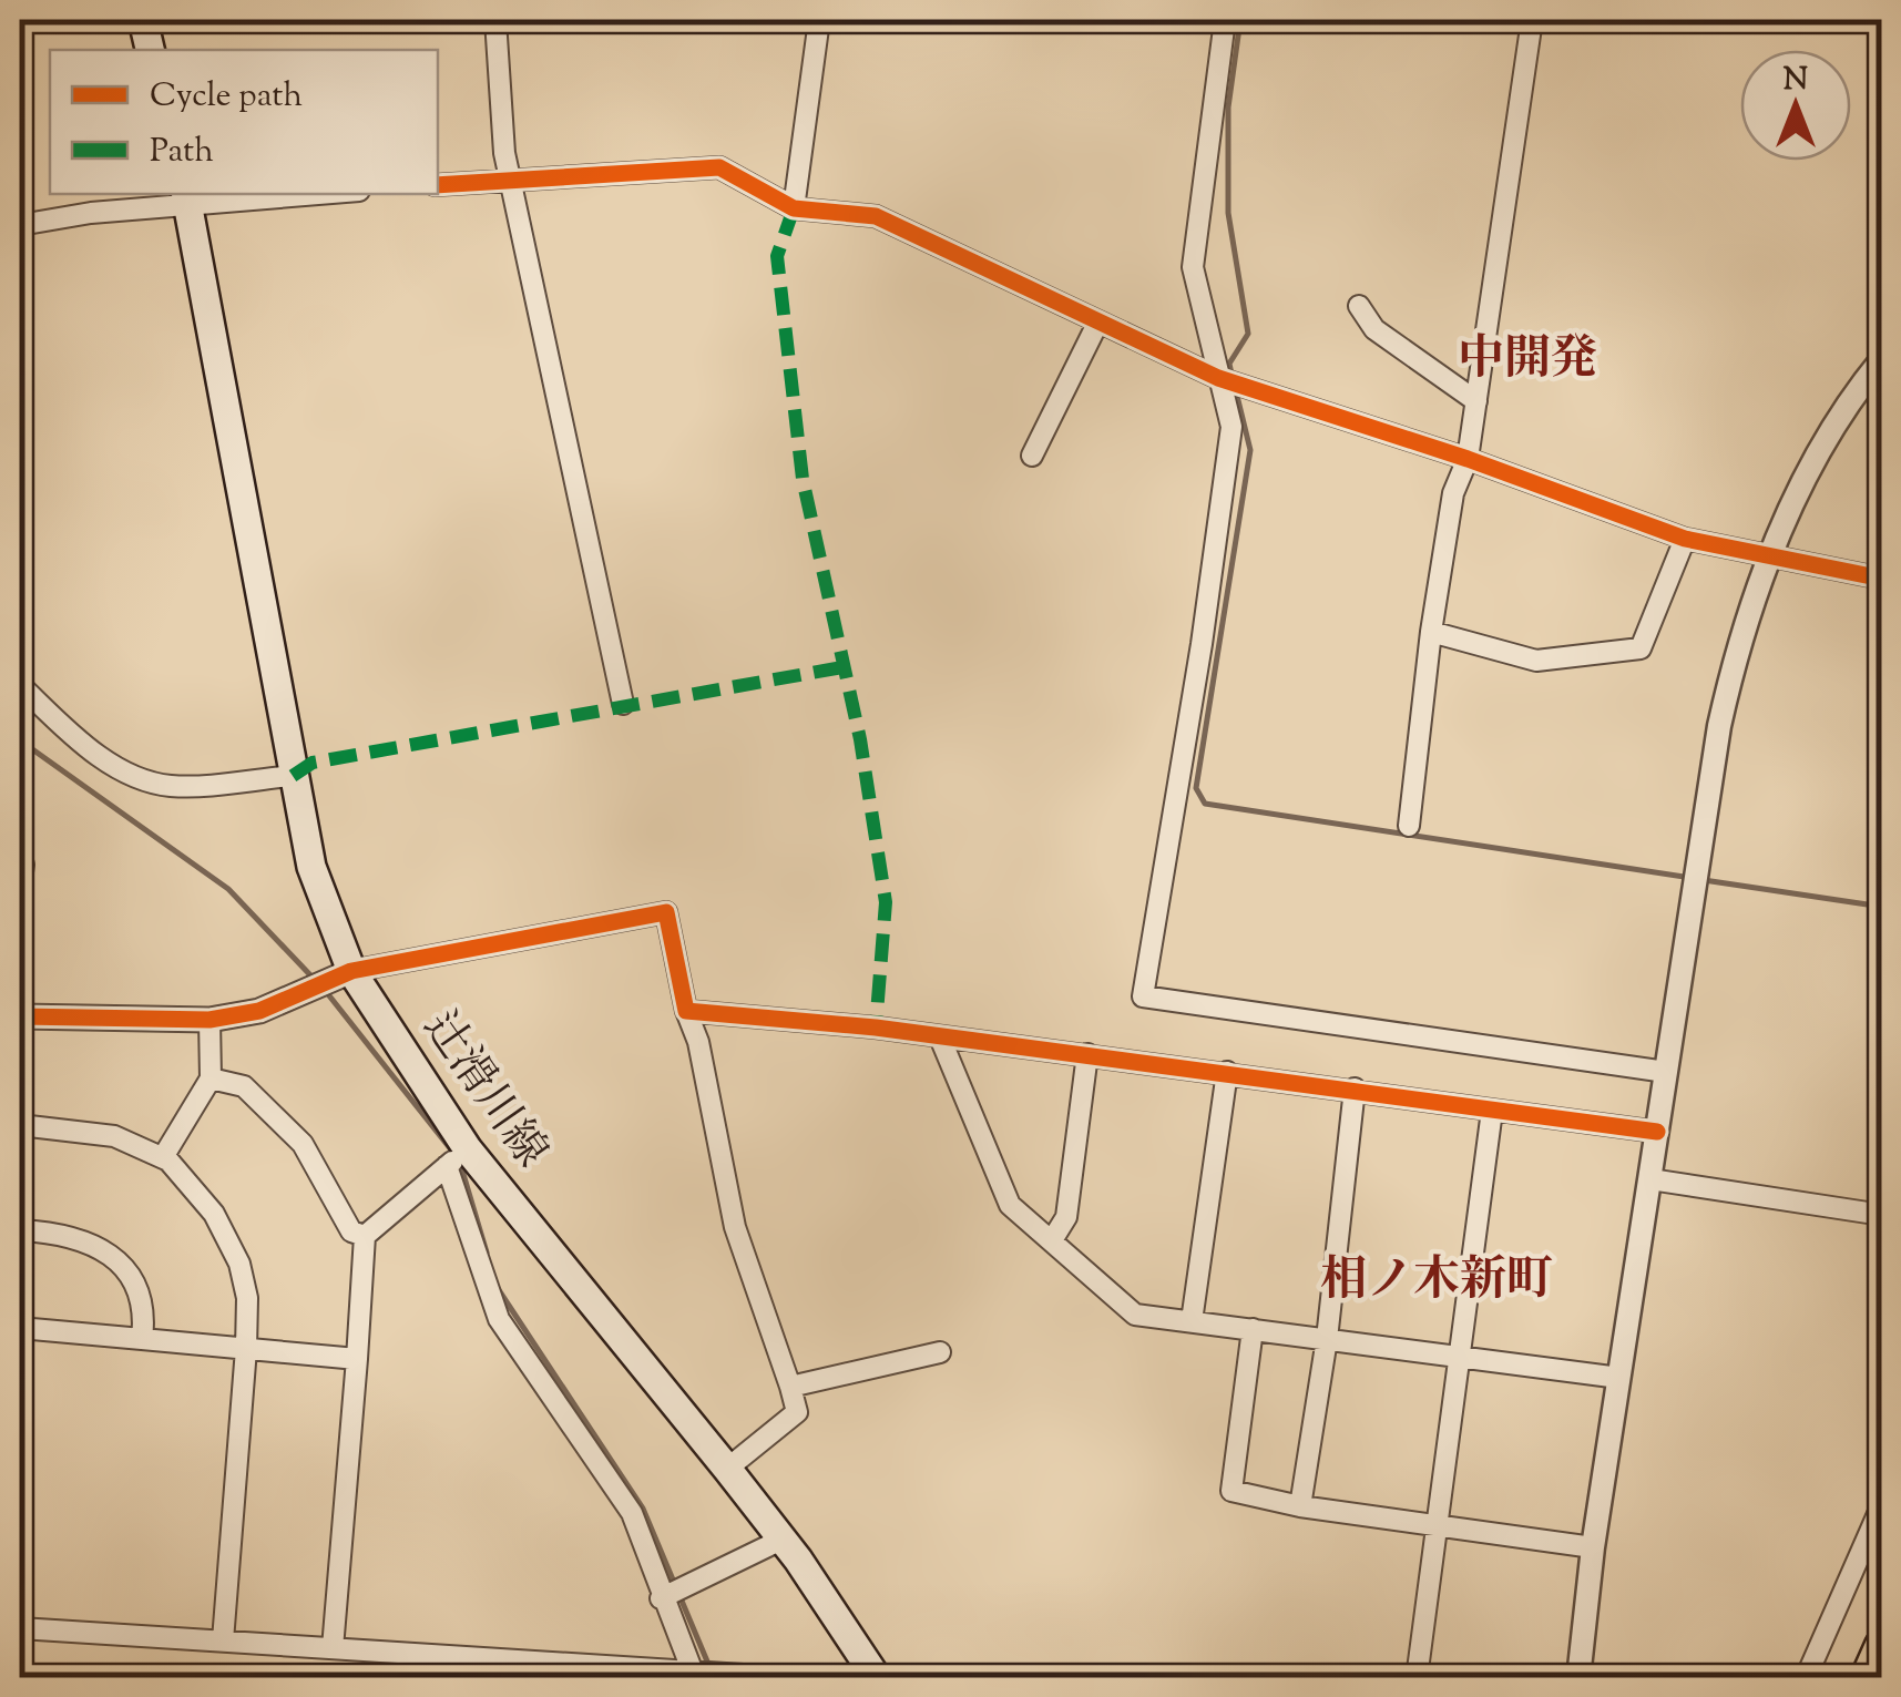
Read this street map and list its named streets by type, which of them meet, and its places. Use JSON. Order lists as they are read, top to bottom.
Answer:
{
  "streets": {
    "main road": ["辻滑川線"]
  },
  "districts": ["中開発", "相ノ木新町"],
  "legend": ["Cycle path", "Path"],
  "north": "top"
}
